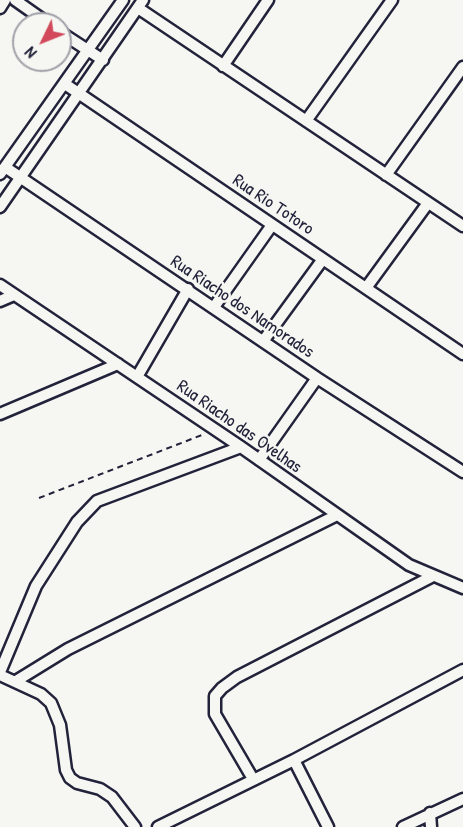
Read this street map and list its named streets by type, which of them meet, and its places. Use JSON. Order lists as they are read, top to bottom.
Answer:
{
  "streets": {
    "street": ["Rua Rio Totoro", "Rua Riacho dos Namorados", "Rua Riacho das Ovelhas"]
  },
  "north": "bottom left"
}
